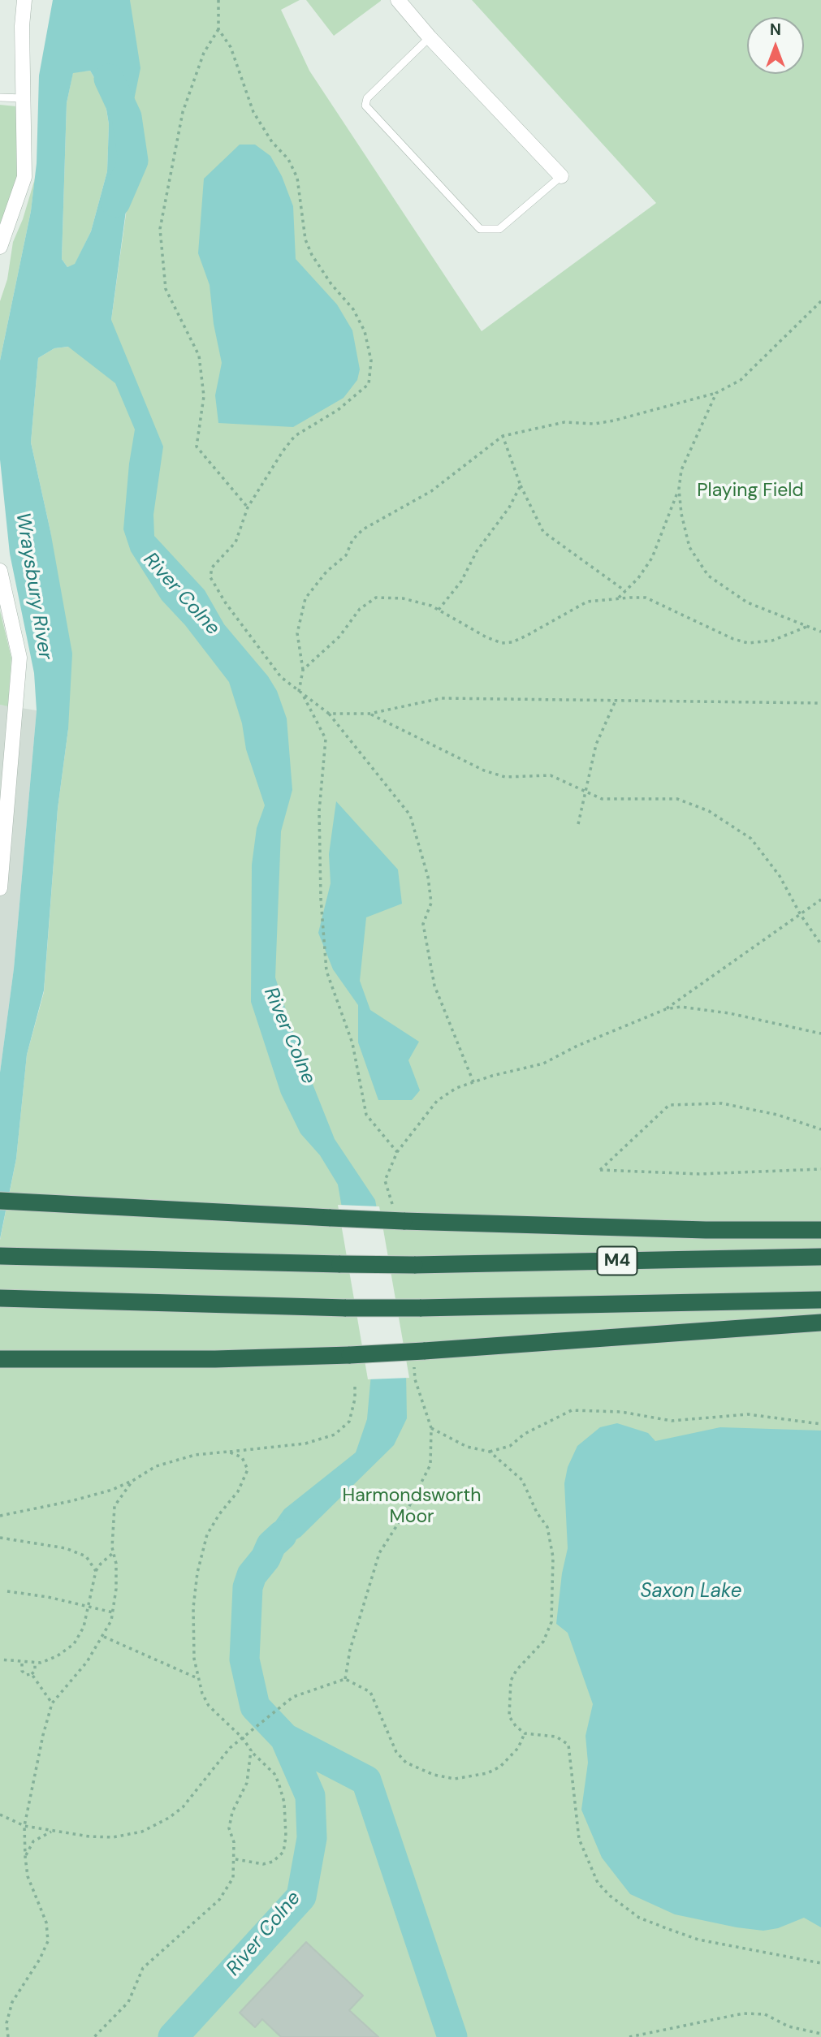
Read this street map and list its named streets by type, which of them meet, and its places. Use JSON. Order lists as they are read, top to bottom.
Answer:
{
  "streets": {
    "highway": ["M4"]
  },
  "water": ["Wraysbury River", "River Colne", "Saxon Lake"],
  "parks": ["Playing Field", "Harmondsworth Moor"],
  "north": "top"
}
